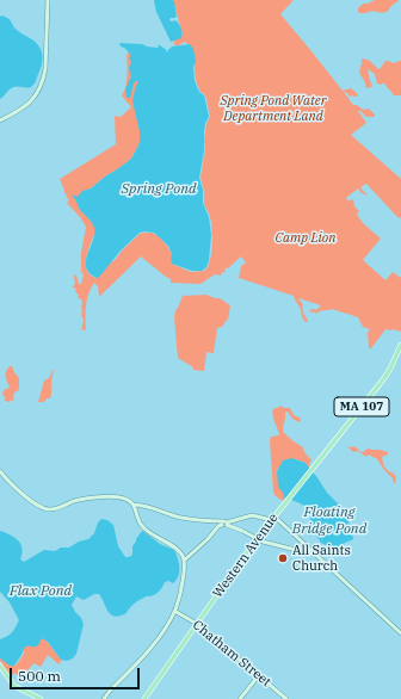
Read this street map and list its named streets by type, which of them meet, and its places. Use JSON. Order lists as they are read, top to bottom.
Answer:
{
  "streets": {
    "main road": ["MA 107", "Western Avenue"],
    "street": ["Chatham Street"]
  },
  "crossings": [
    ["Western Avenue", "Chatham Street"]
  ],
  "water": ["Spring Pond", "Floating Bridge Pond", "Flax Pond"],
  "parks": ["Spring Pond Water Department Land", "Camp Lion"],
  "places": ["All Saints Church"],
  "scale_bar": "500 m"
}
